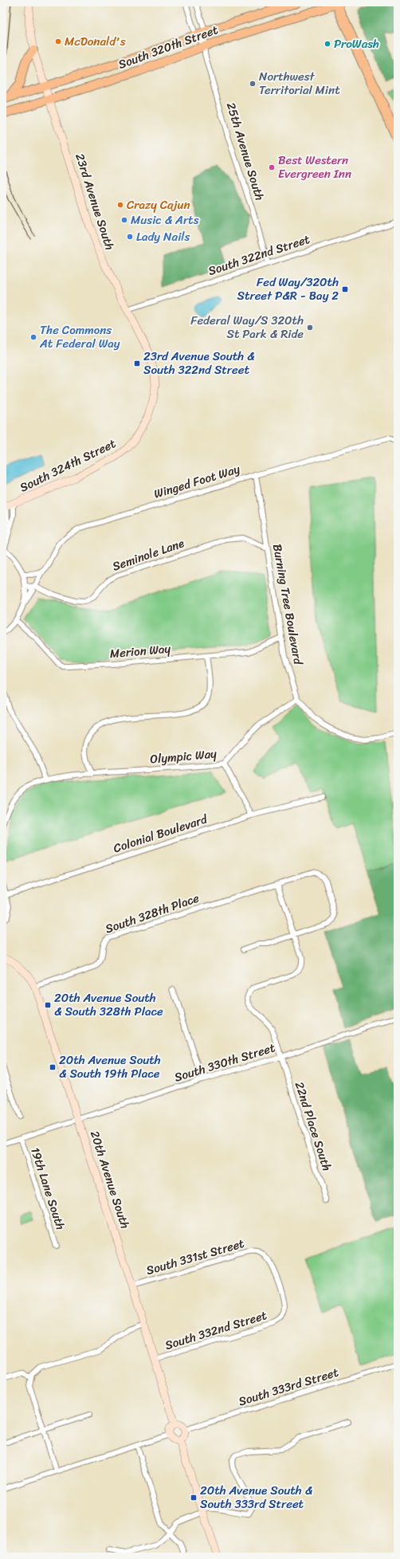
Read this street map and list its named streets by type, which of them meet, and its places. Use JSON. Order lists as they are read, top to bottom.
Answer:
{
  "streets": {
    "main road": ["South 320th Street"],
    "street": [
      "25th Avenue South",
      "23rd Avenue South",
      "South 322nd Street",
      "South 324th Street",
      "Winged Foot Way",
      "Seminole Lane",
      "Burning Tree Boulevard",
      "Merion Way",
      "Olympic Way",
      "Colonial Boulevard",
      "South 328th Place",
      "South 330th Street",
      "22nd Place South",
      "20th Avenue South",
      "19th Lane South",
      "South 331st Street",
      "South 332nd Street",
      "South 333rd Street"
    ]
  },
  "crossings": [
    ["South 320th Street", "25th Avenue South"],
    ["South 320th Street", "23rd Avenue South"],
    ["25th Avenue South", "South 322nd Street"],
    ["23rd Avenue South", "South 322nd Street"],
    ["23rd Avenue South", "South 324th Street"],
    ["Winged Foot Way", "Seminole Lane"],
    ["Winged Foot Way", "Burning Tree Boulevard"],
    ["Seminole Lane", "Burning Tree Boulevard"],
    ["Burning Tree Boulevard", "Merion Way"],
    ["Burning Tree Boulevard", "Olympic Way"],
    ["South 328th Place", "22nd Place South"],
    ["South 328th Place", "20th Avenue South"],
    ["South 330th Street", "22nd Place South"],
    ["South 330th Street", "20th Avenue South"],
    ["South 330th Street", "19th Lane South"],
    ["20th Avenue South", "South 331st Street"],
    ["20th Avenue South", "South 332nd Street"],
    ["20th Avenue South", "South 333rd Street"],
    ["South 331st Street", "South 332nd Street"]
  ],
  "places": {
    "other": [
      "McDonald's",
      "ProWash",
      "Northwest Territorial Mint",
      "Best Western Evergreen Inn",
      "Crazy Cajun",
      "Music & Arts",
      "Lady Nails",
      "Federal Way/S 320th St Park & Ride",
      "The Commons At Federal Way"
    ],
    "transit": [
      "Fed Way/320th Street P&R - Bay 2",
      "23rd Avenue South & South 322nd Street",
      "20th Avenue South & South 328th Place",
      "20th Avenue South & South 19th Place",
      "20th Avenue South & South 333rd Street"
    ]
  }
}
